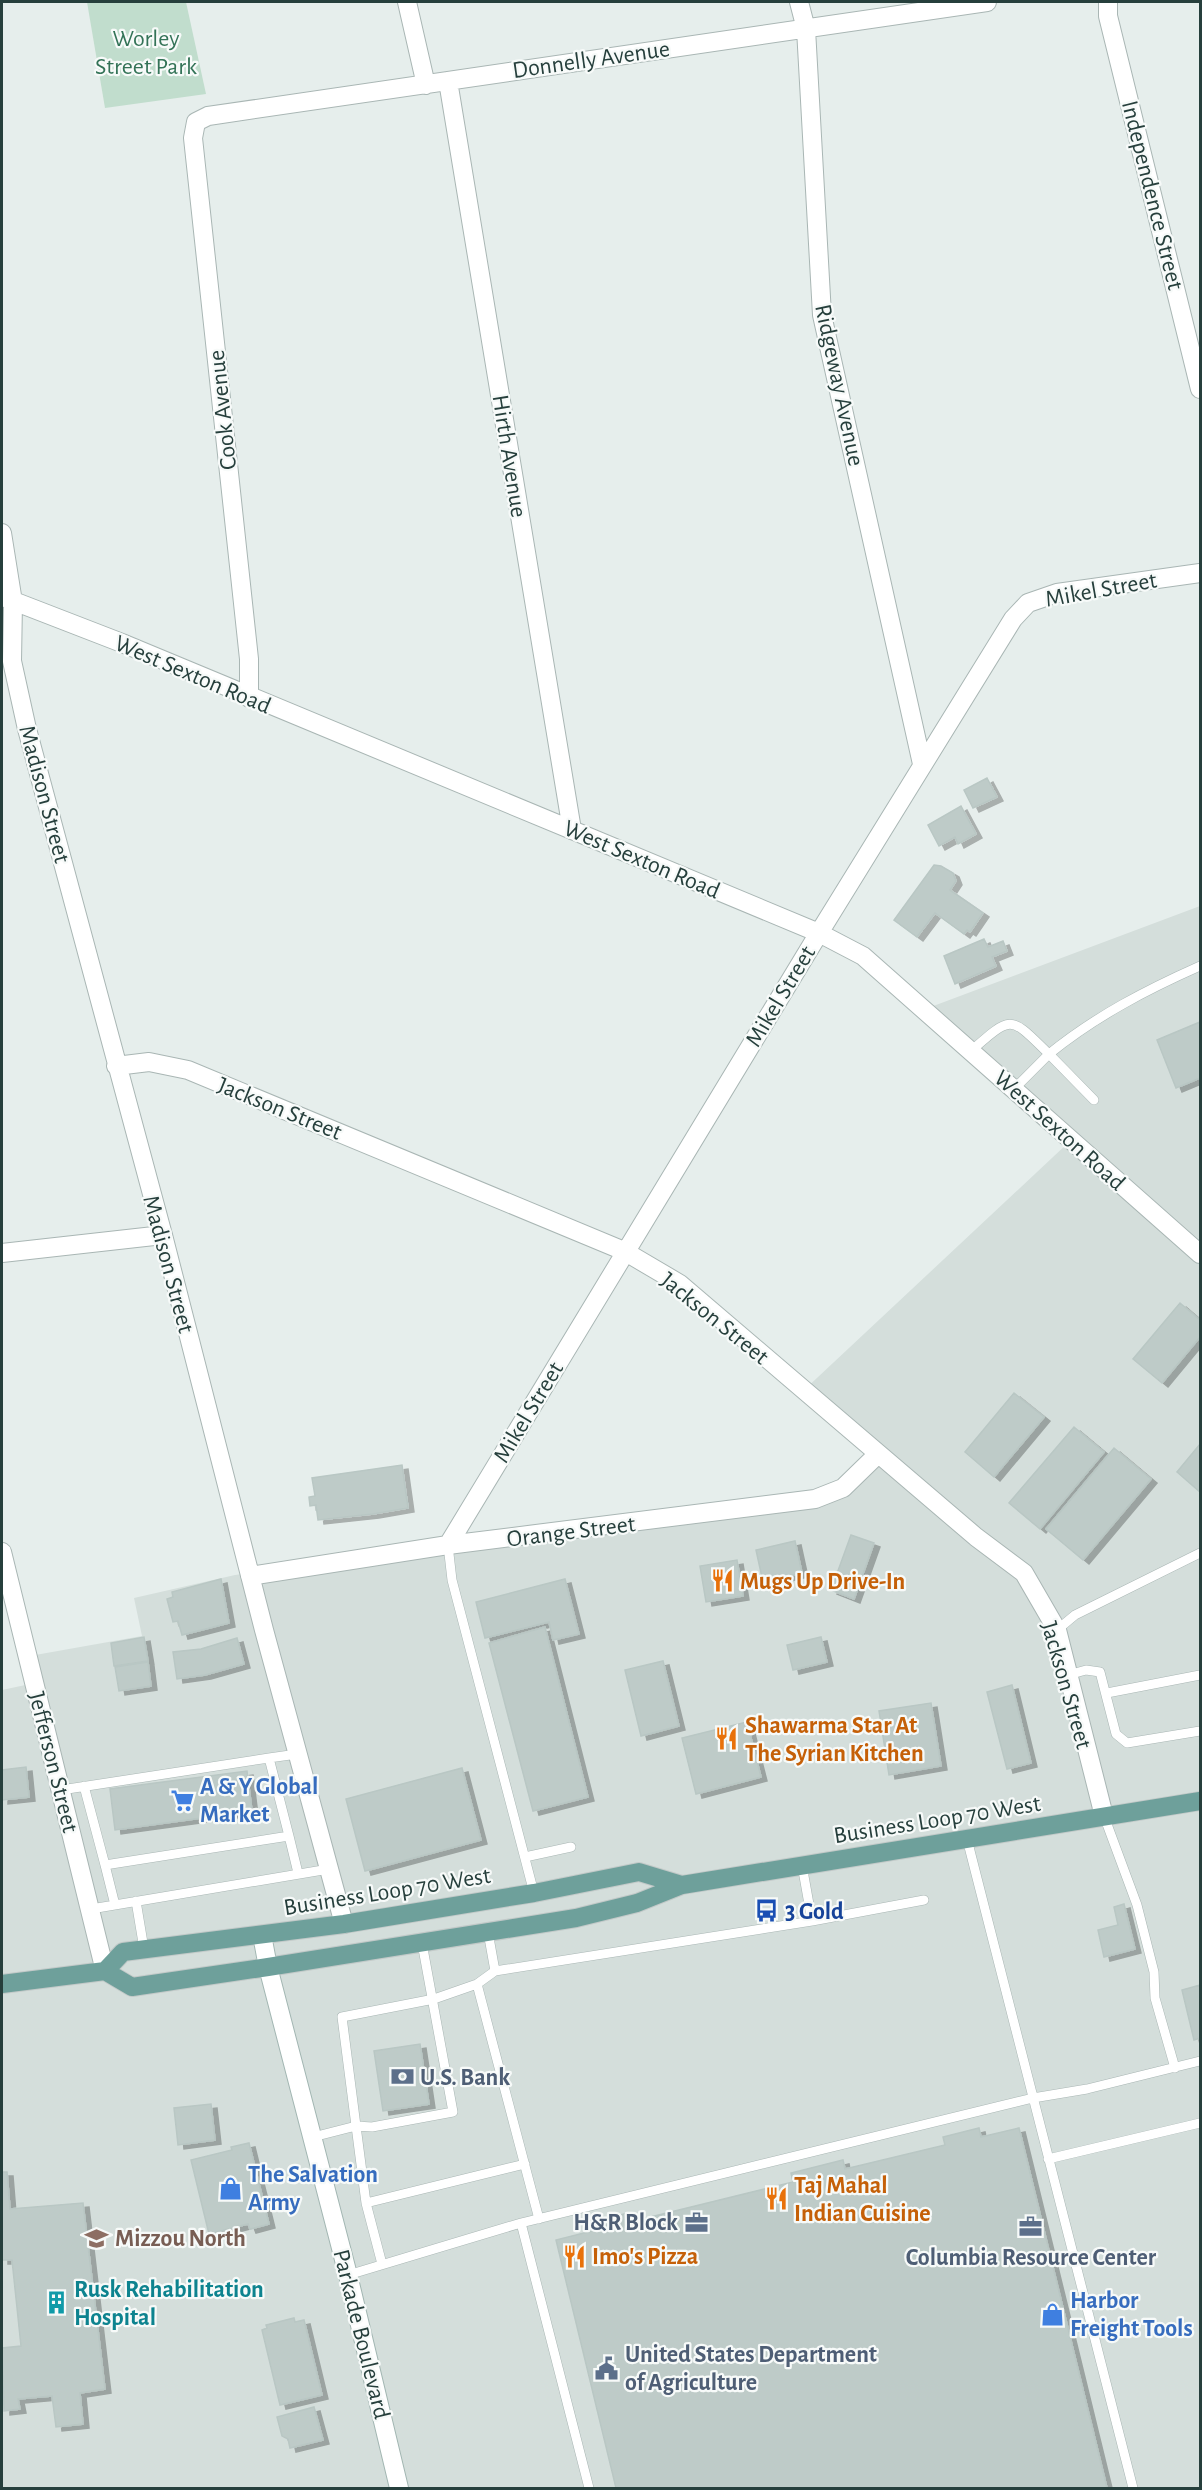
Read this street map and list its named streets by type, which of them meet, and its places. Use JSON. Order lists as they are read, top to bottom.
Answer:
{
  "streets": {
    "main road": ["Business Loop 70 West"],
    "street": [
      "Donnelly Avenue",
      "Independence Street",
      "Ridgeway Avenue",
      "Cook Avenue",
      "Hirth Avenue",
      "Mikel Street",
      "West Sexton Road",
      "Madison Street",
      "Jackson Street",
      "Orange Street",
      "Jefferson Street",
      "Parkade Boulevard"
    ]
  },
  "crossings": [
    ["Donnelly Avenue", "Ridgeway Avenue"],
    ["Donnelly Avenue", "Cook Avenue"],
    ["Donnelly Avenue", "Hirth Avenue"],
    ["Ridgeway Avenue", "Mikel Street"],
    ["Cook Avenue", "West Sexton Road"],
    ["Hirth Avenue", "West Sexton Road"],
    ["Mikel Street", "West Sexton Road"],
    ["Mikel Street", "Jackson Street"],
    ["Mikel Street", "Orange Street"],
    ["West Sexton Road", "Madison Street"],
    ["Madison Street", "Jackson Street"],
    ["Madison Street", "Orange Street"],
    ["Madison Street", "Business Loop 70 West"],
    ["Jackson Street", "Orange Street"],
    ["Jackson Street", "Business Loop 70 West"],
    ["Jefferson Street", "Business Loop 70 West"],
    ["Business Loop 70 West", "Parkade Boulevard"]
  ],
  "parks": ["Worley Street Park"],
  "places": {
    "restaurant": [
      "Mugs Up Drive-In",
      "Shawarma Star At The Syrian Kitchen",
      "Taj Mahal Indian Cuisine",
      "Imo's Pizza"
    ],
    "supermarket": ["A & Y Global Market"],
    "bus stop": ["3 Gold"],
    "bank": ["U.S. Bank"],
    "shop": ["The Salvation Army", "Harbor Freight Tools"],
    "office": ["H&R Block", "Columbia Resource Center"],
    "school or university": ["Mizzou North"],
    "building": ["Rusk Rehabilitation Hospital"],
    "public building": ["United States Department of Agriculture"]
  }
}
